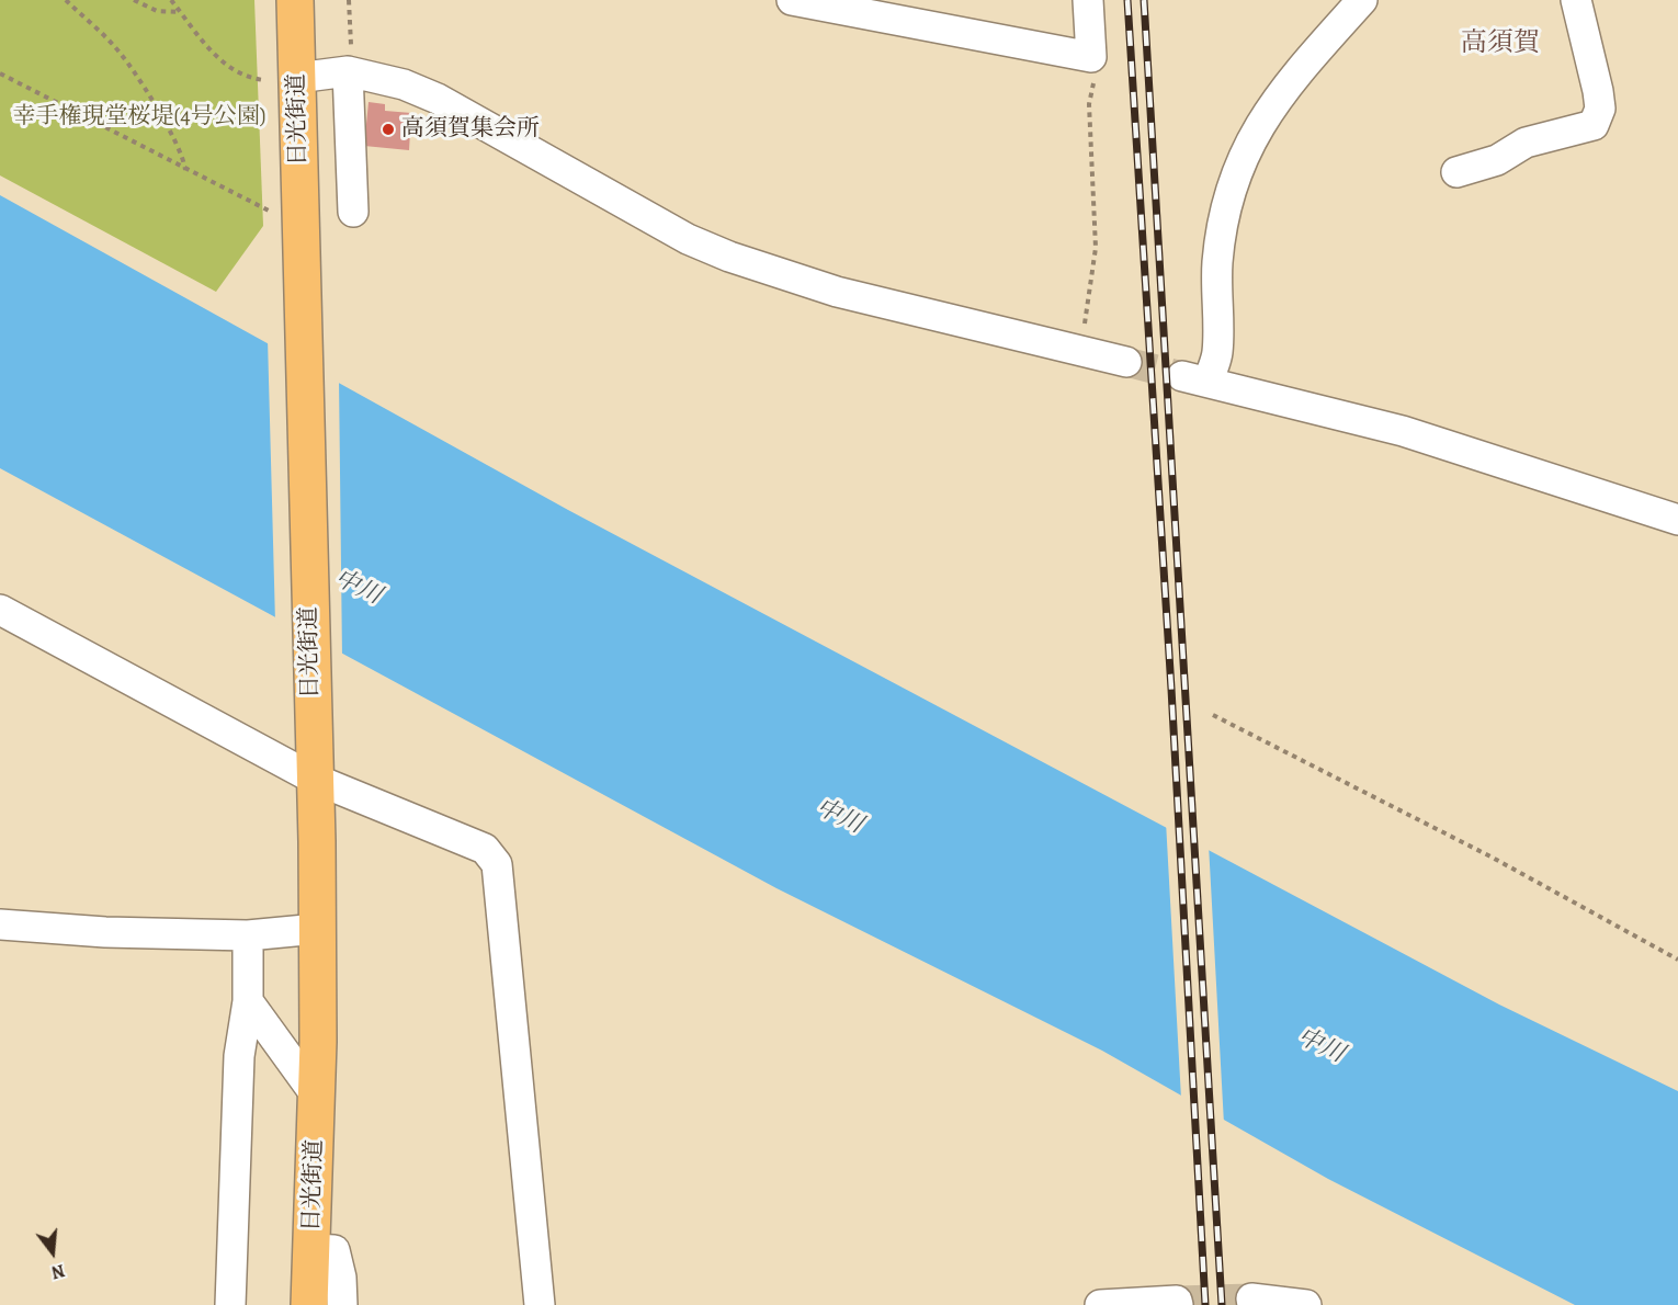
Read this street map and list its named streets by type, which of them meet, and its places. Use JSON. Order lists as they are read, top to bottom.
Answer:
{
  "streets": {
    "highway": ["日光街道"]
  },
  "districts": ["高須賀"],
  "water": ["中川"],
  "parks": ["幸手権現堂桜堤(4号公園)"],
  "places": ["高須賀集会所"],
  "north": "bottom"
}
